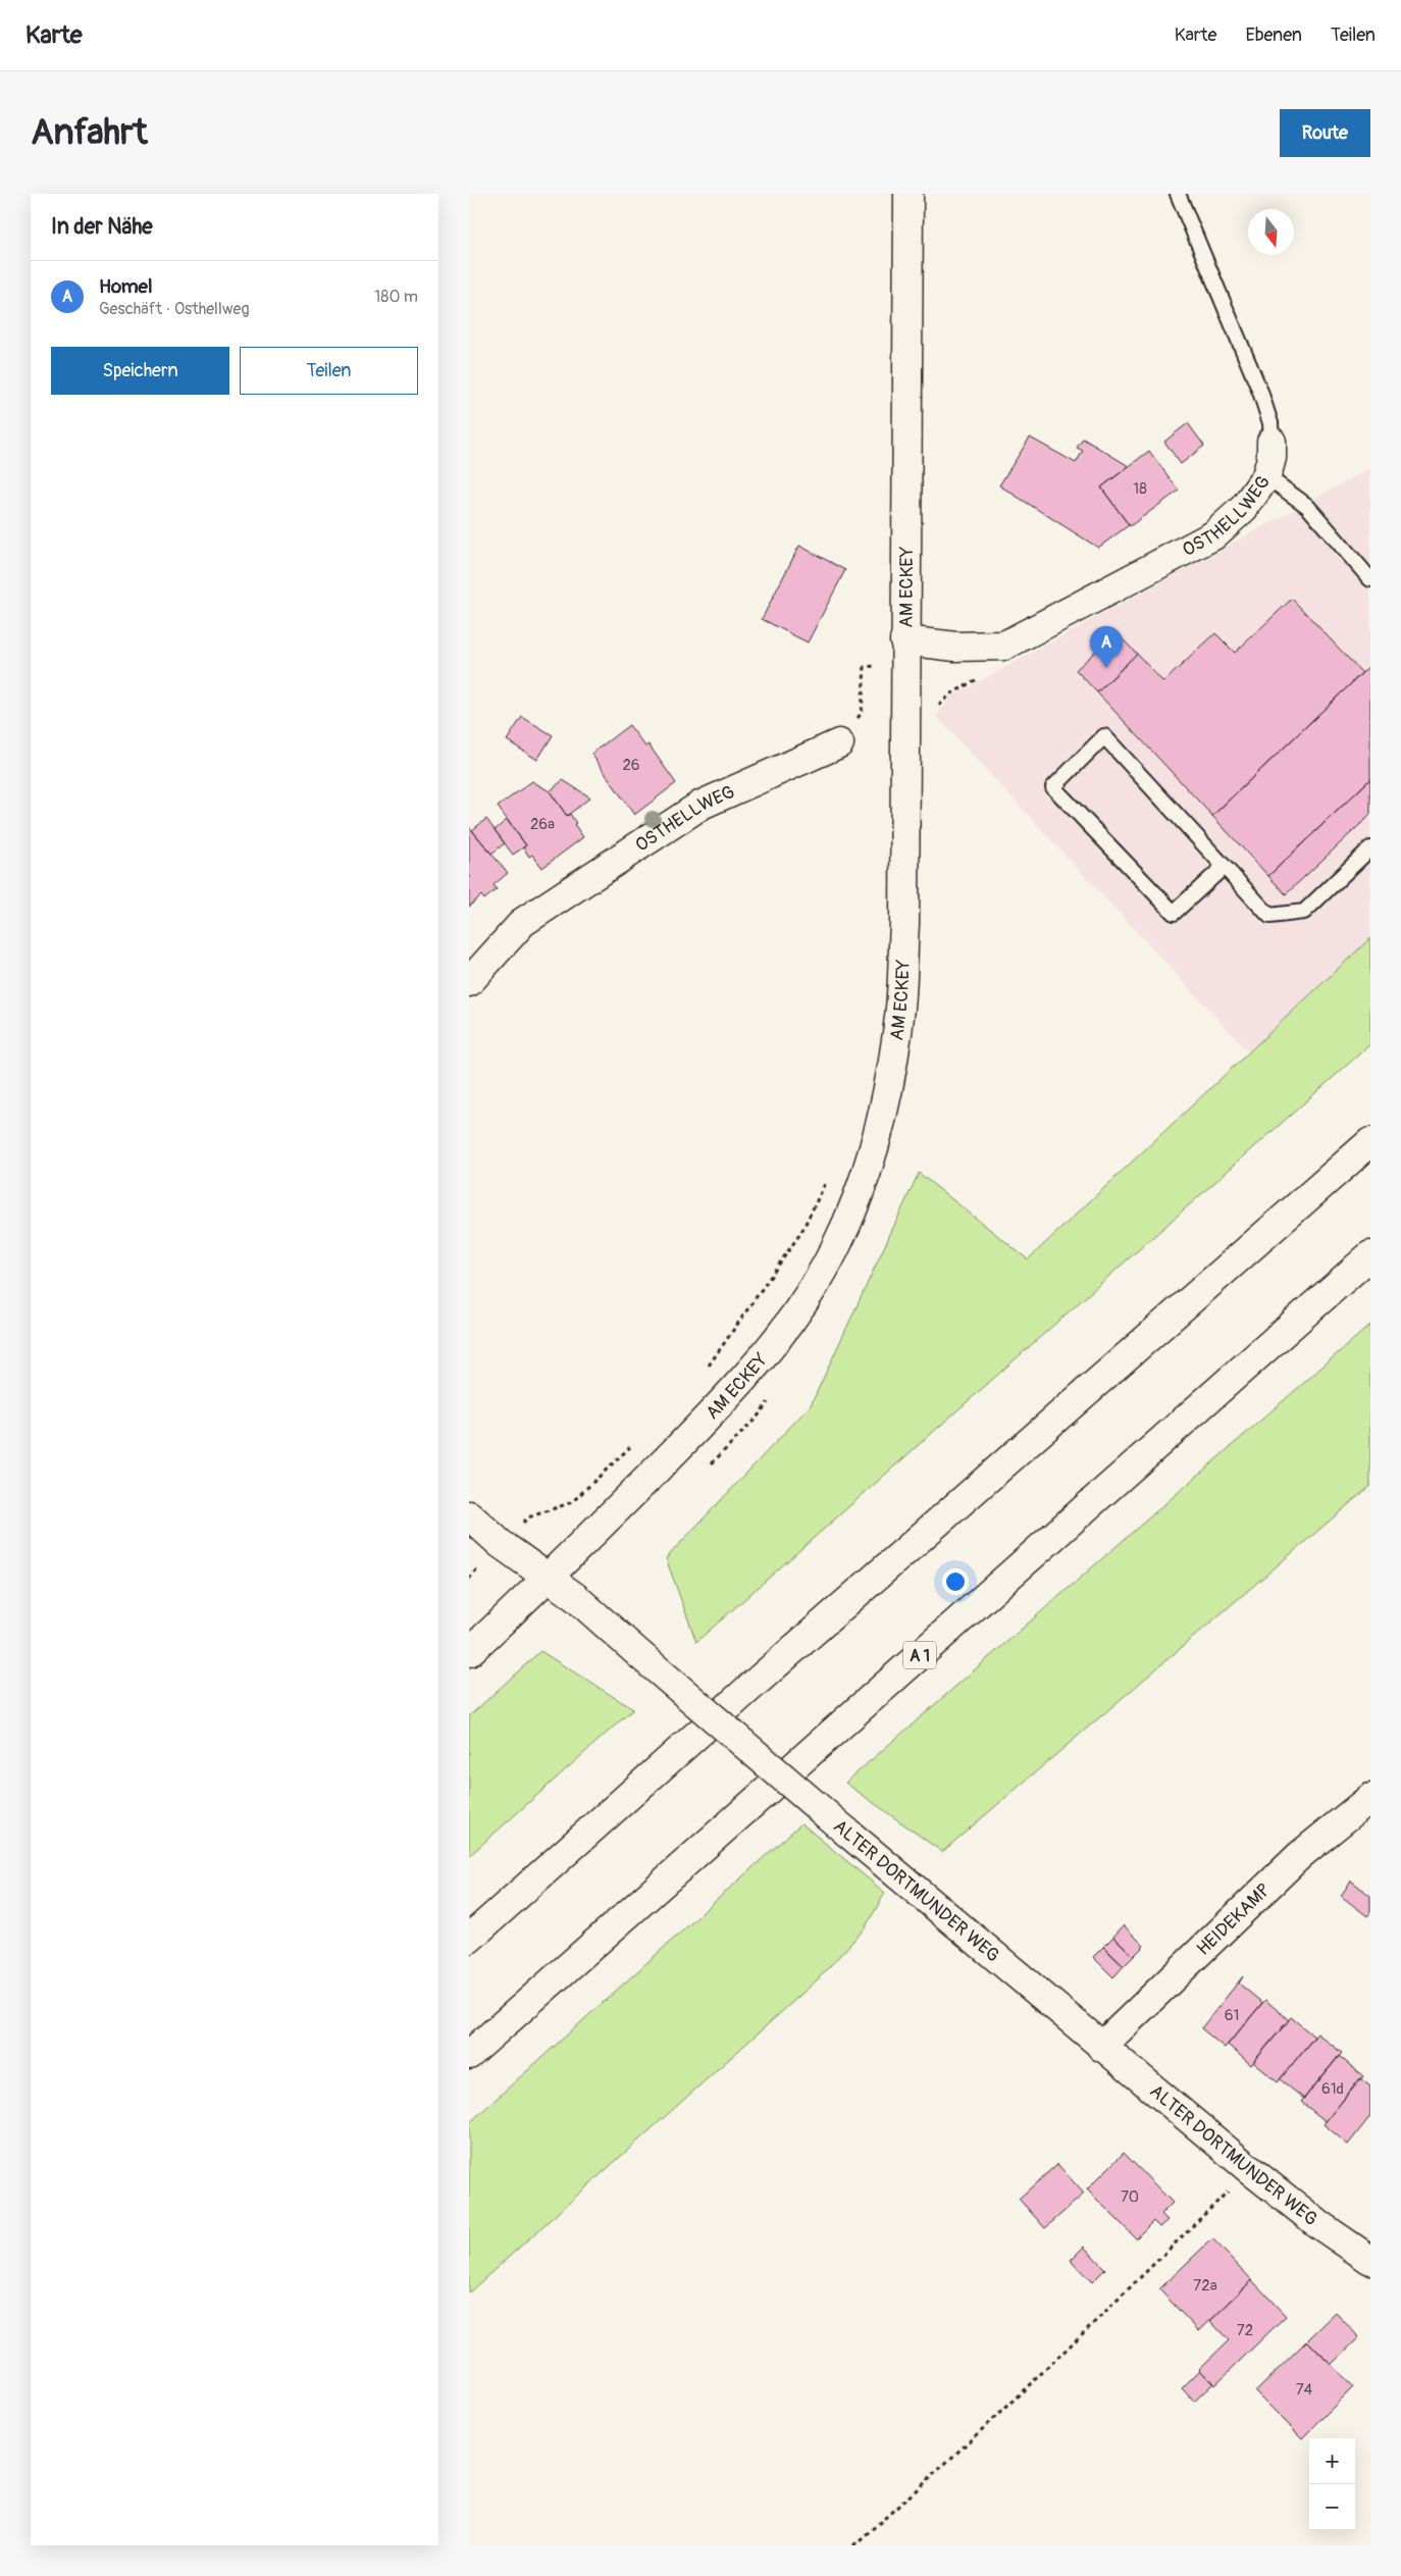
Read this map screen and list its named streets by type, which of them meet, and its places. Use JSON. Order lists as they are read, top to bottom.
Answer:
{
  "streets": {
    "main road": [
      "OSTHELLWEG",
      "AM ECKEY",
      "A 1",
      "ALTER DORTMUNDER WEG",
      "HEIDEKAMP"
    ]
  },
  "crossings": [
    ["OSTHELLWEG", "AM ECKEY"],
    ["AM ECKEY", "ALTER DORTMUNDER WEG"],
    ["ALTER DORTMUNDER WEG", "HEIDEKAMP"]
  ],
  "house_numbers": [
    "18",
    "26",
    "26a",
    "61",
    "61d",
    "70",
    "72a",
    "72",
    "74"
  ],
  "north": "bottom",
  "page": {
    "header": "Karte",
    "nav": ["Karte", "Ebenen", "Teilen"],
    "buttons": [
      "Route",
      ["Speichern", "Teilen"]
    ],
    "title": "Anfahrt",
    "heading": "In der Nähe",
    "list": [
      {
        "mark": "A",
        "name": "Homel",
        "note": "Geschäft · Osthellweg",
        "value": "180 m"
      }
    ],
    "pins": "A",
    "map_buttons": ["+", "−"]
  }
}
